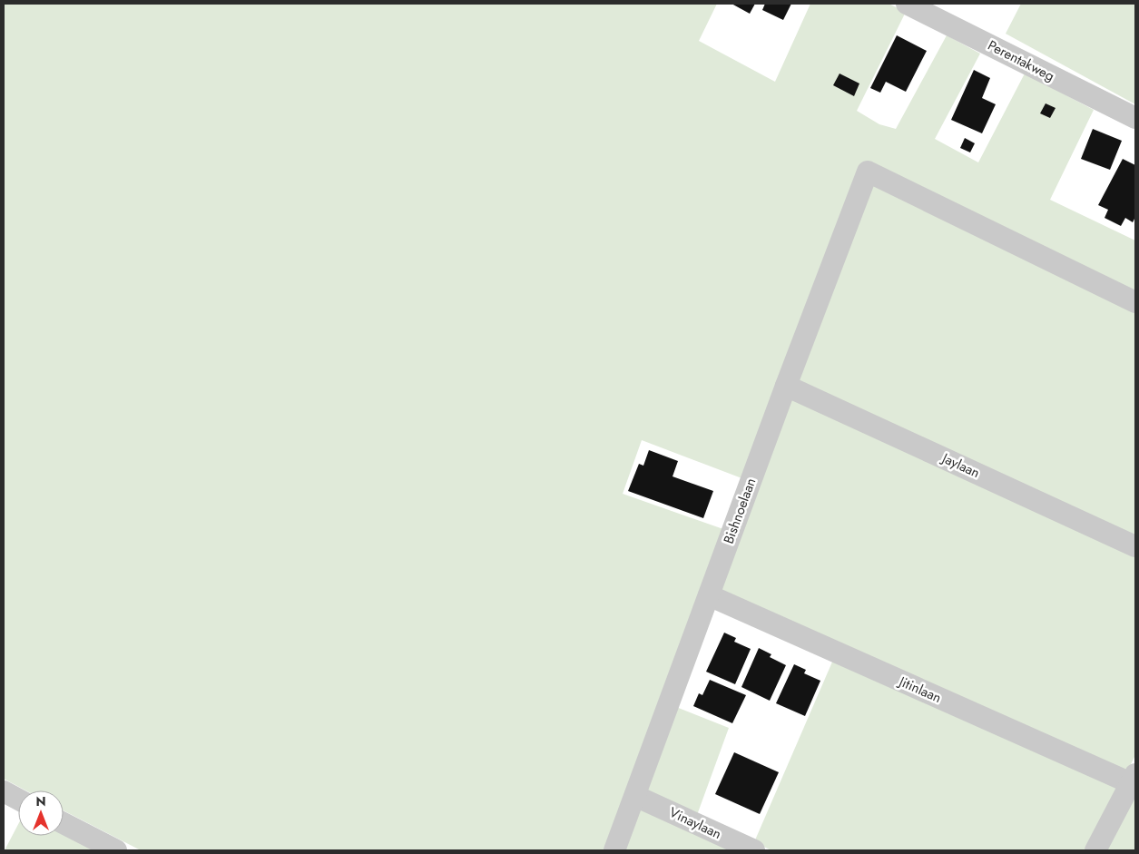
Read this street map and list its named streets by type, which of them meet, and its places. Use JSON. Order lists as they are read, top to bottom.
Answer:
{
  "streets": {
    "street": [
      "Perentakweg",
      "Jaylaan",
      "Bishnoelaan",
      "Jitinlaan",
      "Vinaylaan"
    ]
  },
  "crossings": [
    ["Jaylaan", "Bishnoelaan"],
    ["Bishnoelaan", "Jitinlaan"],
    ["Bishnoelaan", "Vinaylaan"]
  ],
  "north": "top"
}
